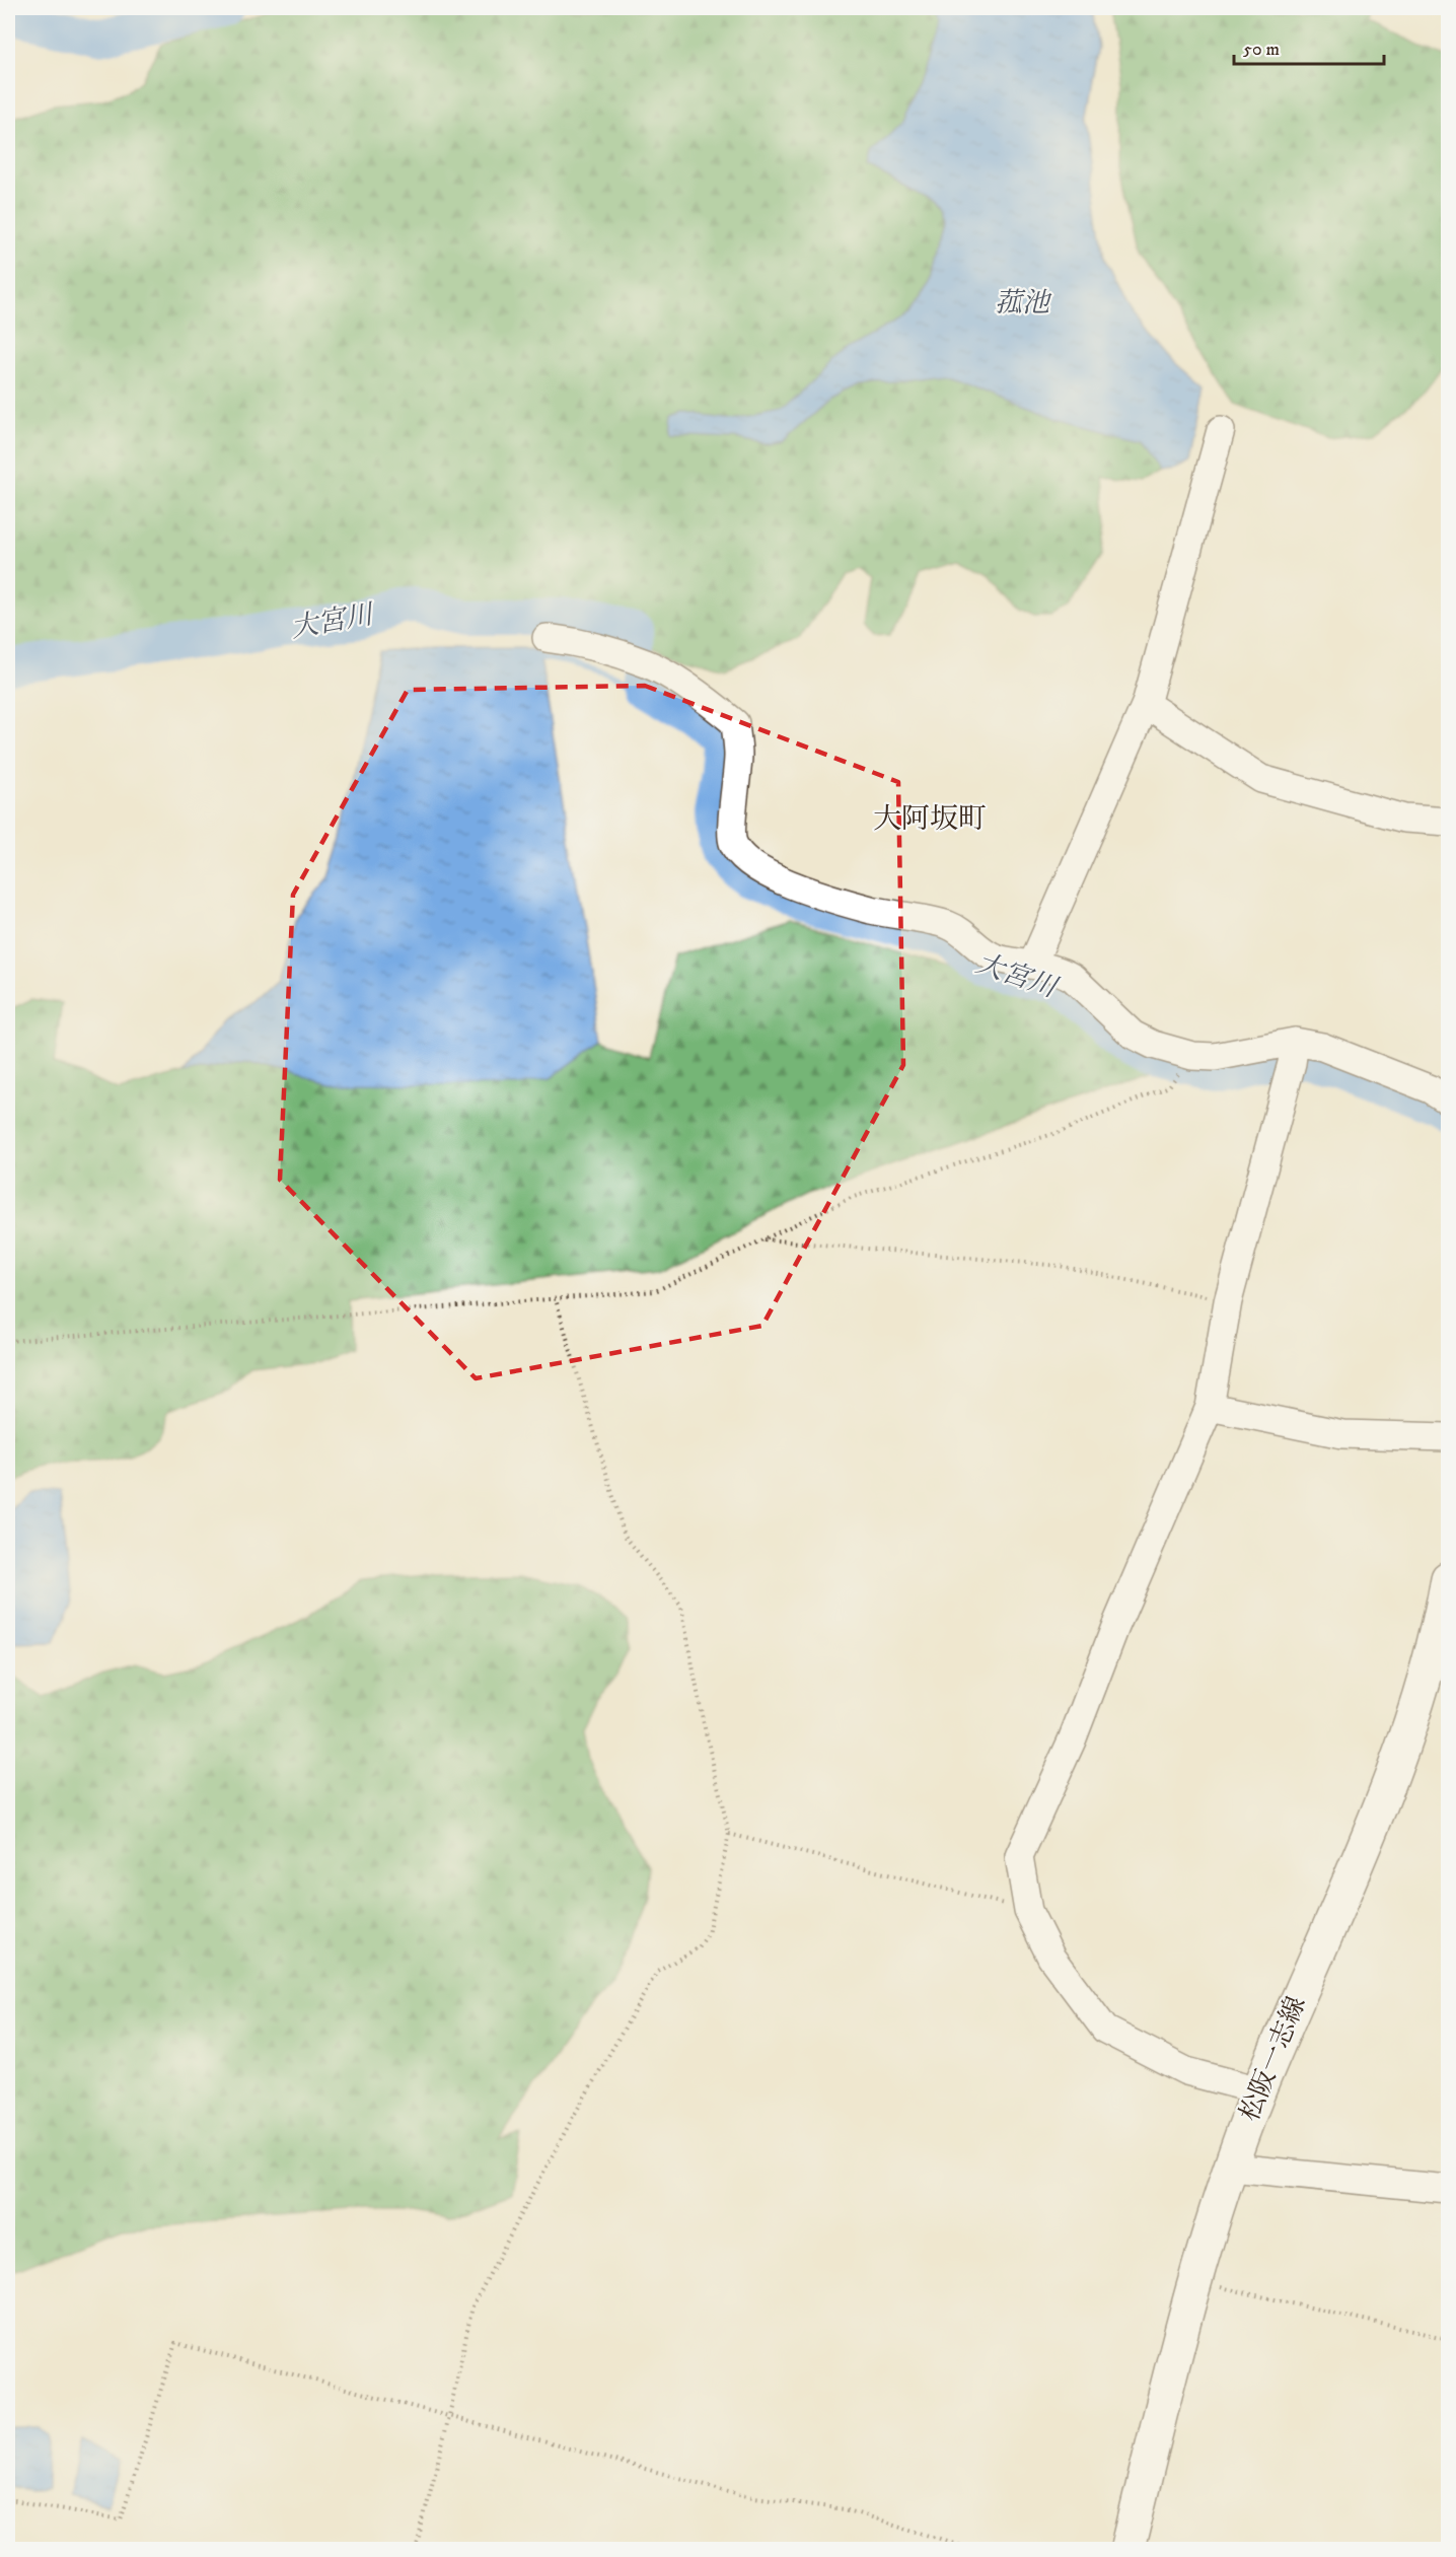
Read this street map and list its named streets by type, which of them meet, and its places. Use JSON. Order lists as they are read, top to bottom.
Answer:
{
  "streets": {
    "main road": ["松阪一志線"]
  },
  "districts": ["大阿坂町"],
  "water": ["菰池", "大宮川"],
  "scale_bar": "50 m"
}
